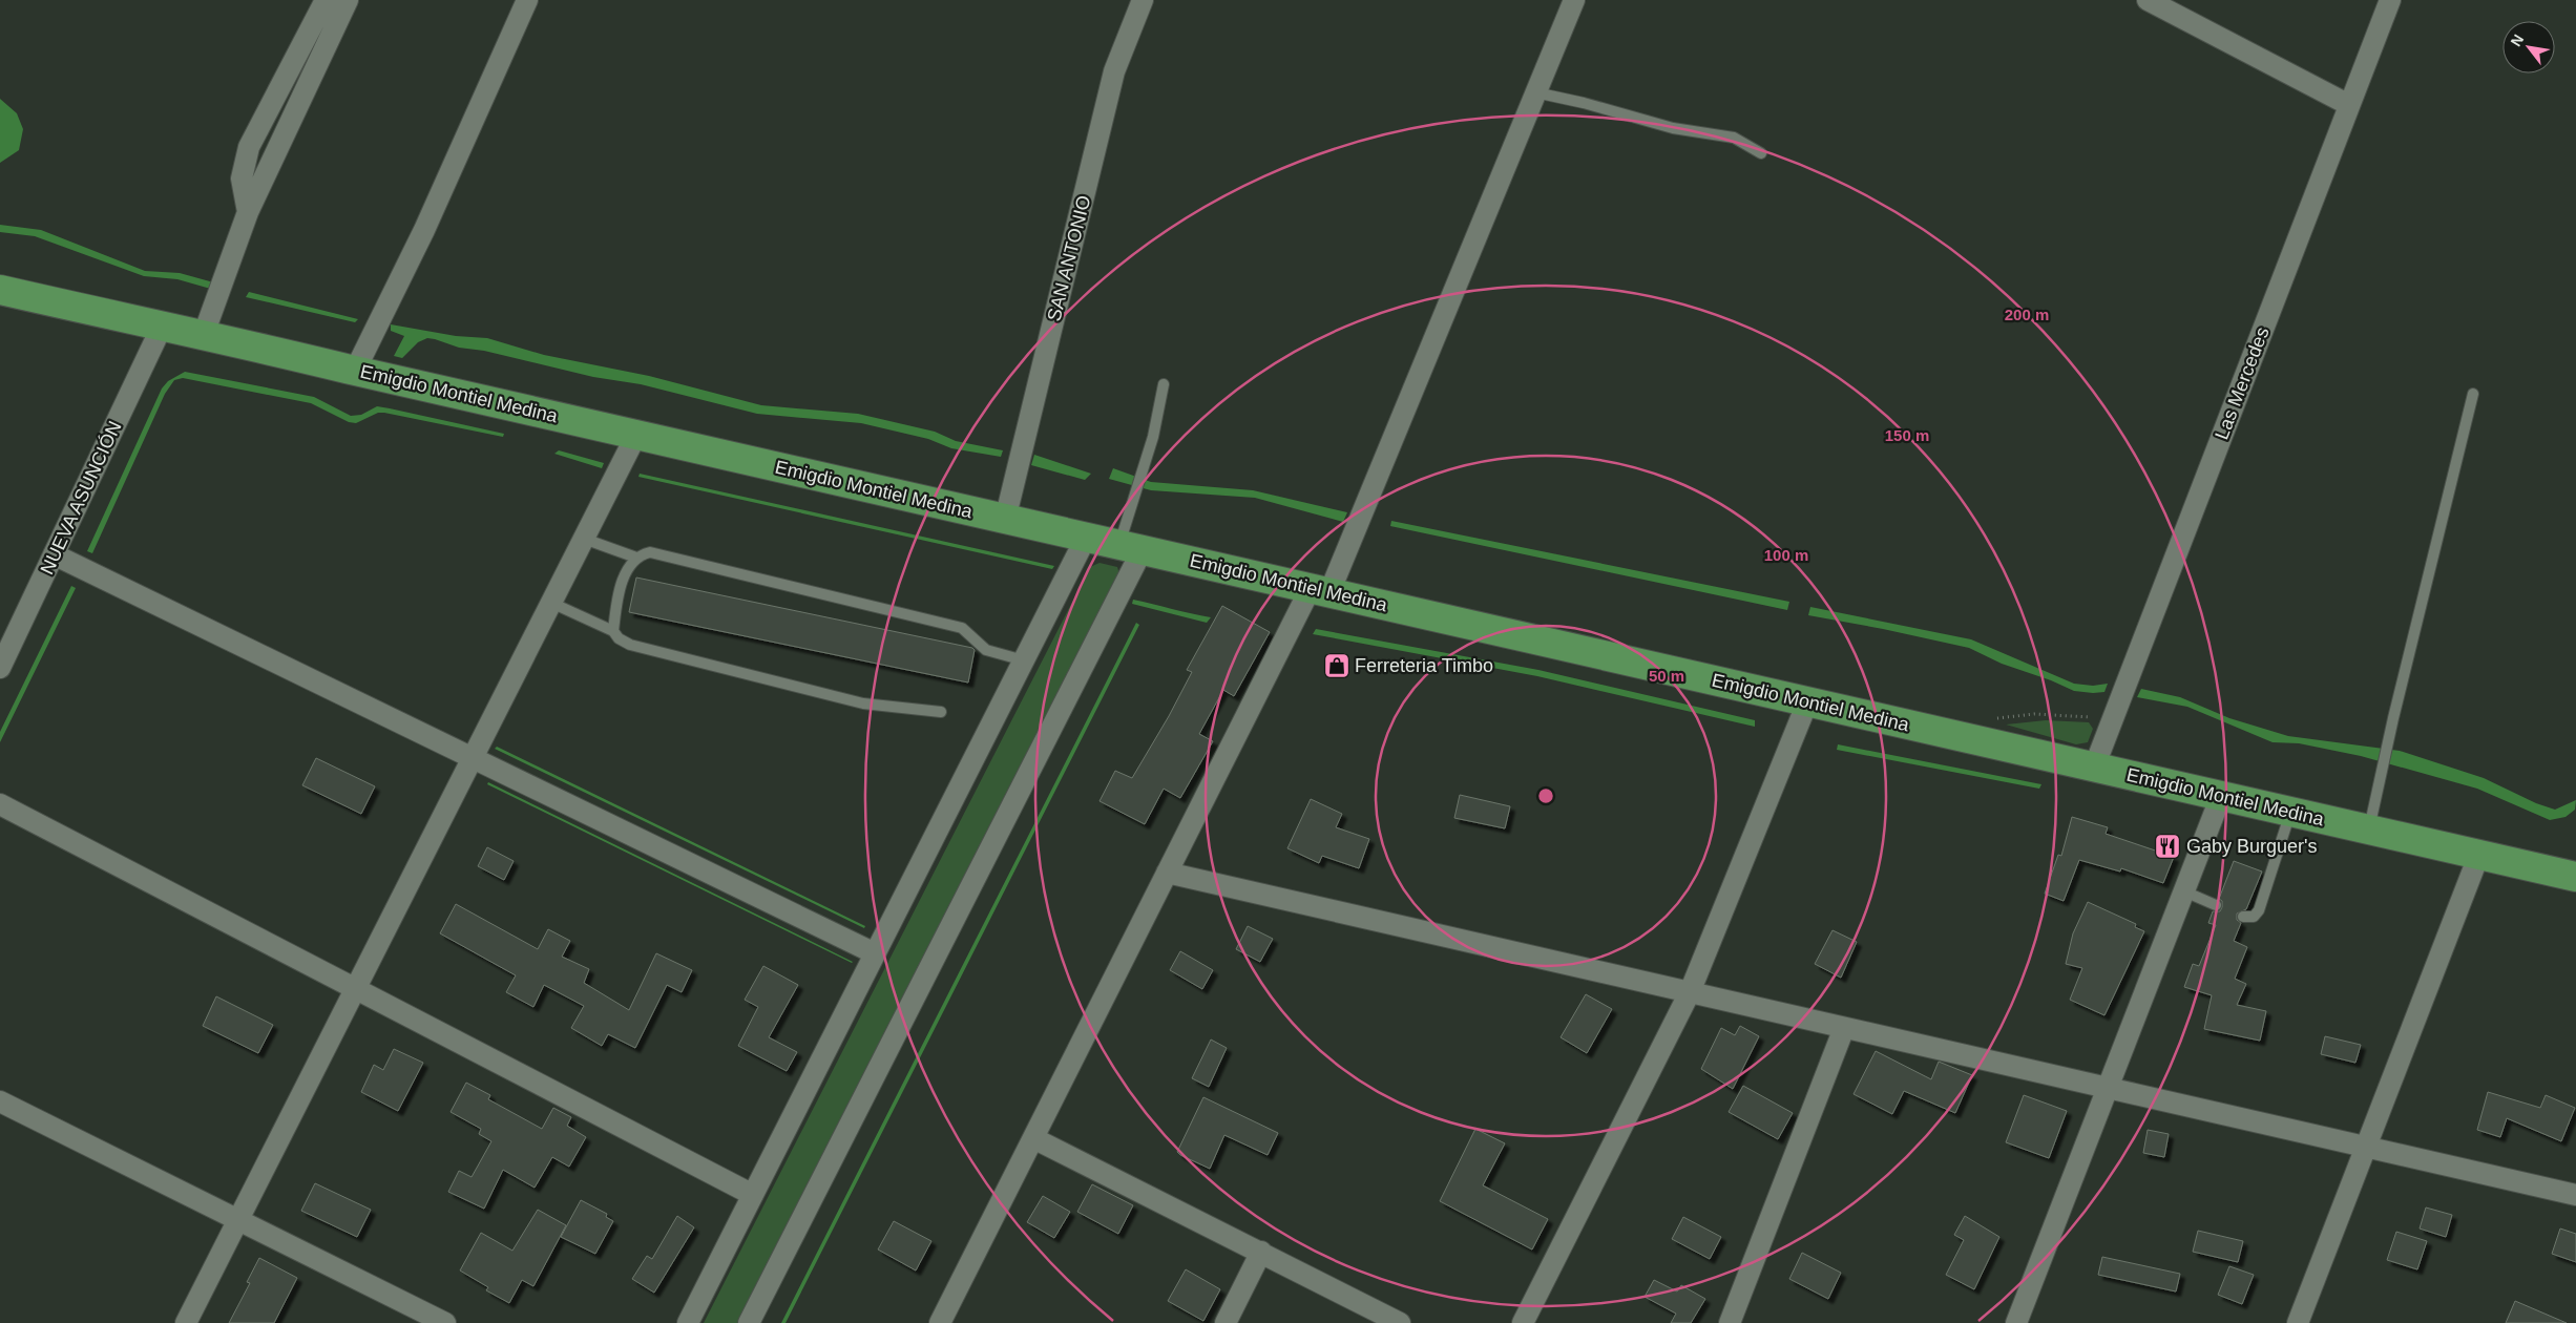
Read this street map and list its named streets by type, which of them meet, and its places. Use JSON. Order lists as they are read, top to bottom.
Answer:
{
  "streets": {
    "main road": ["Emigdio Montiel Medina"],
    "street": ["SAN ANTONIO", "Las Mercedes", "NUEVA ASUNCIÓN"]
  },
  "crossings": [
    ["SAN ANTONIO", "Emigdio Montiel Medina"],
    ["Las Mercedes", "Emigdio Montiel Medina"],
    ["Emigdio Montiel Medina", "NUEVA ASUNCIÓN"]
  ],
  "places": {
    "shop": ["Ferreteria Timbo"],
    "restaurant": ["Gaby Burguer's"]
  },
  "north": "top left",
  "rings": [
    "200 m",
    "150 m",
    "100 m",
    "50 m"
  ]
}
